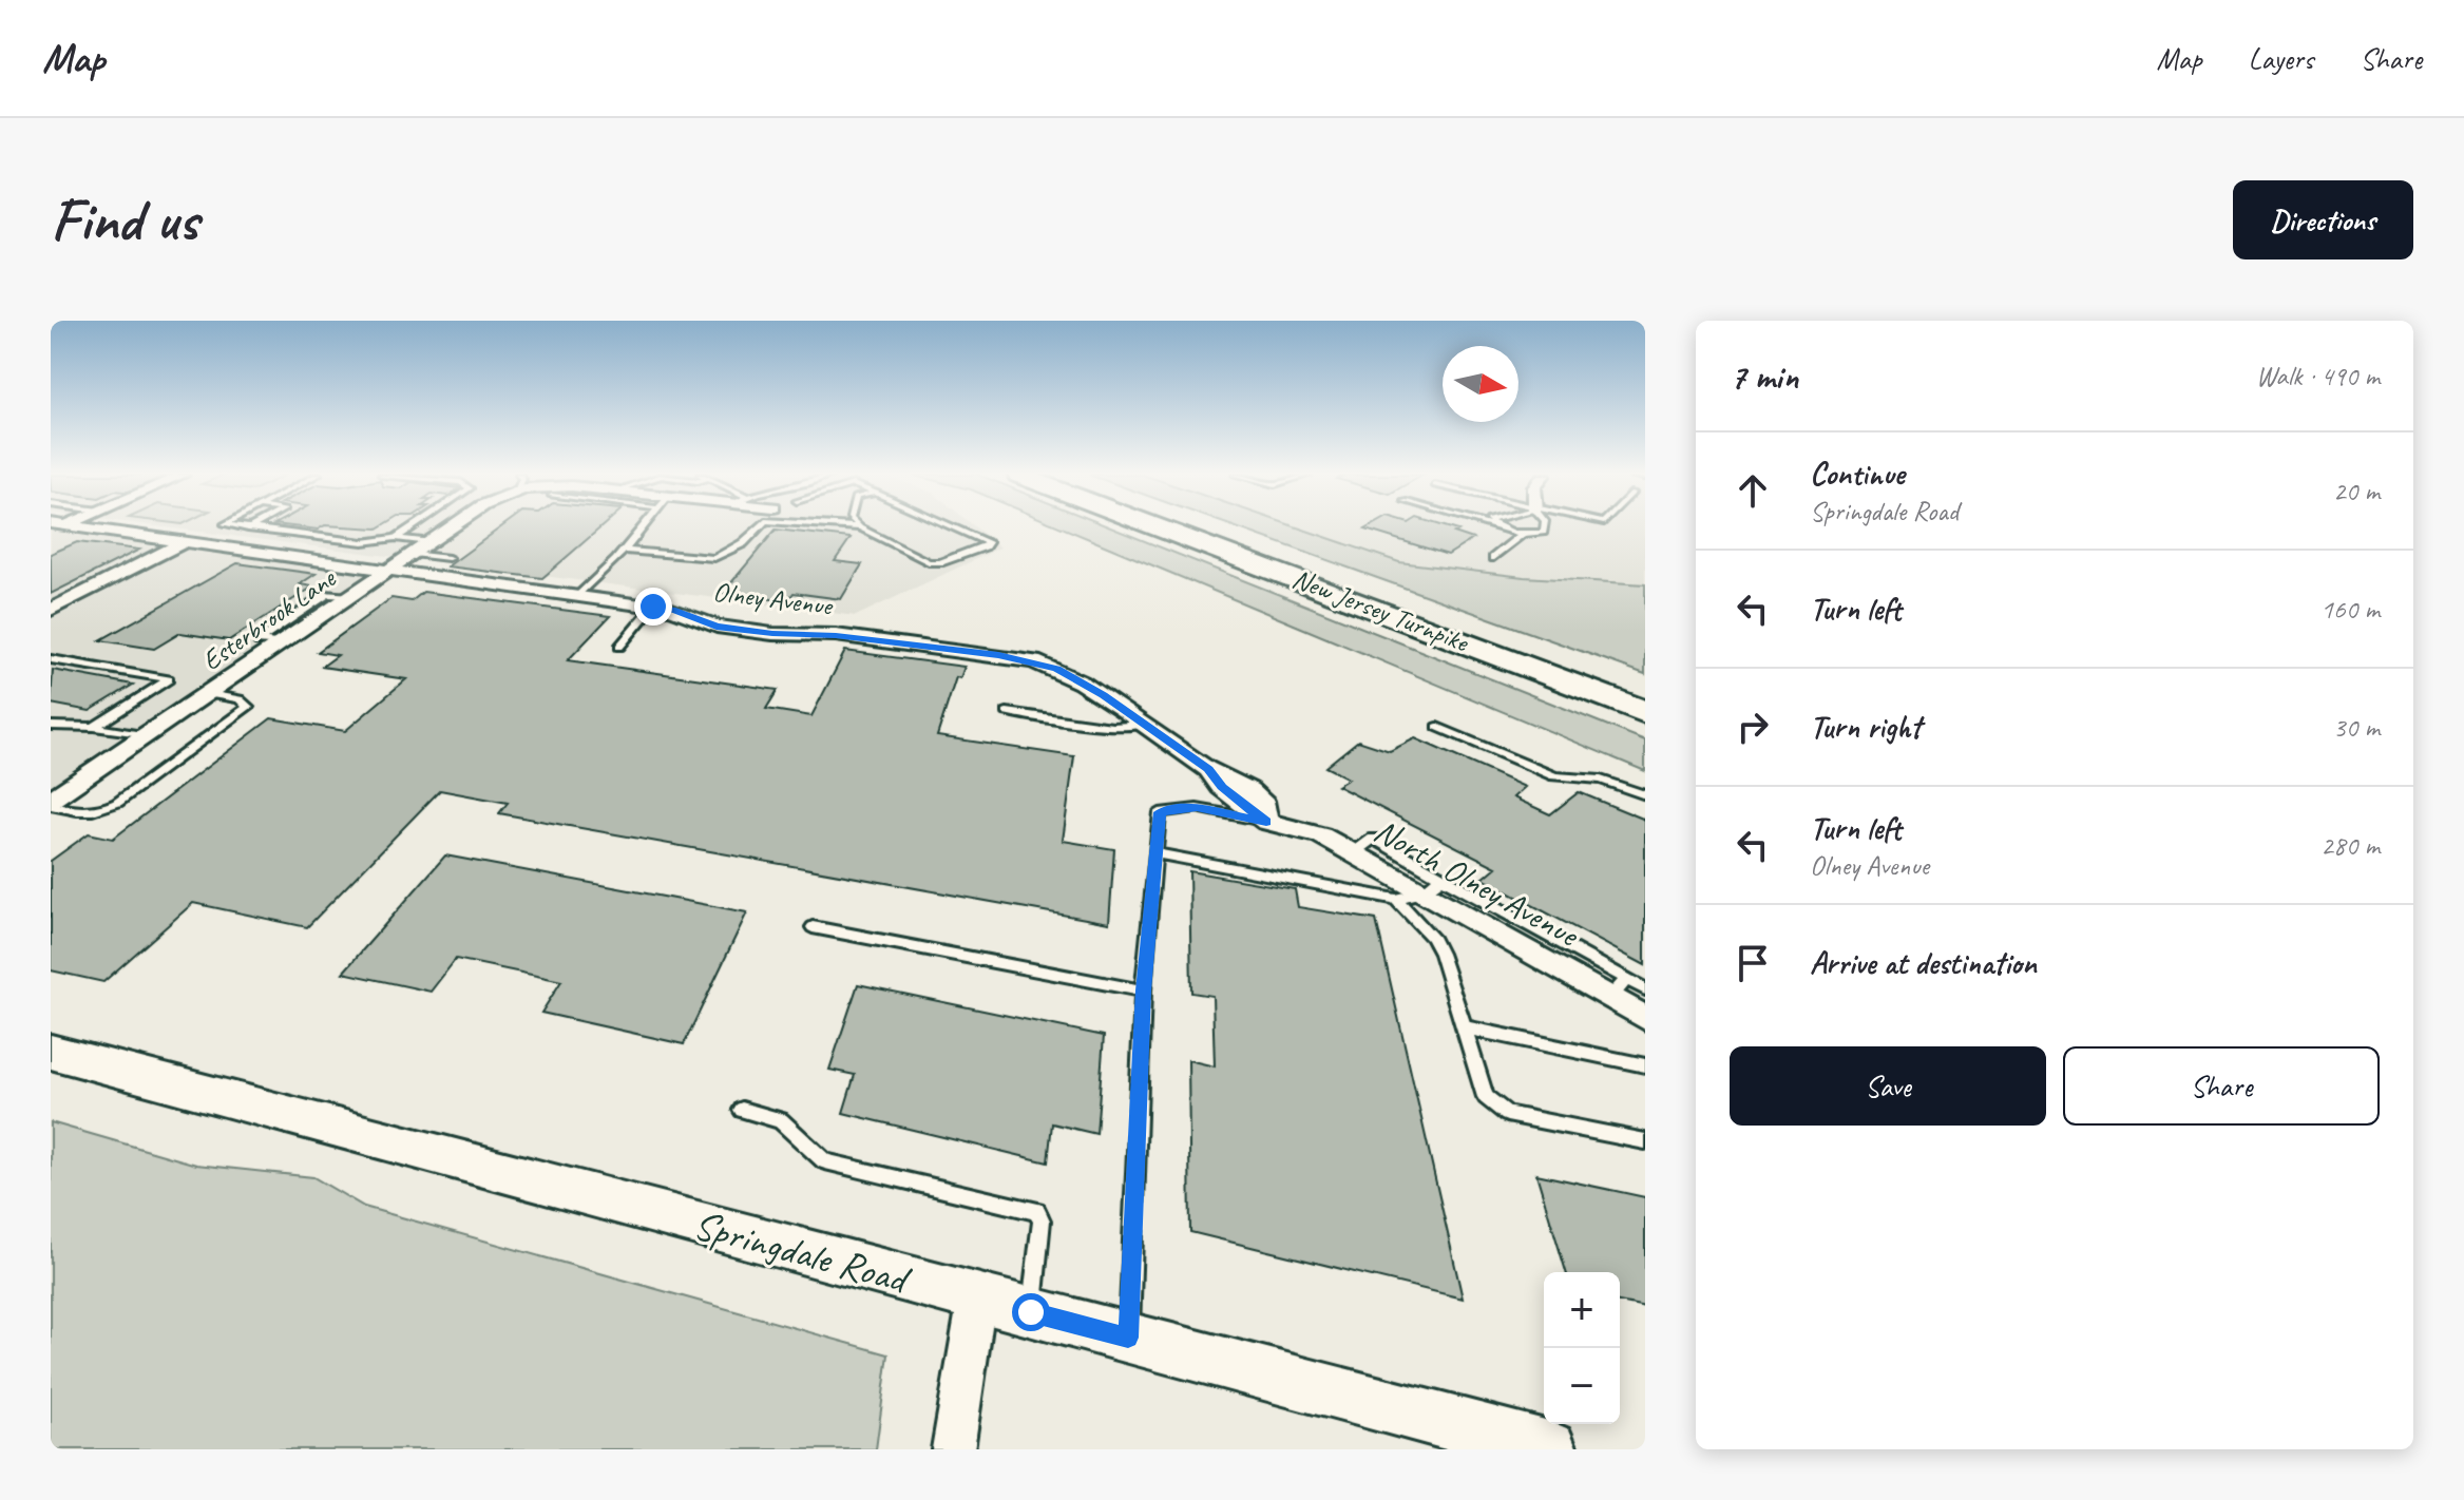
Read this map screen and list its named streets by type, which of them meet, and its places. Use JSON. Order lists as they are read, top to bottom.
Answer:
{
  "streets": {
    "highway": ["New Jersey Turnpike"],
    "main road": ["Springdale Road"],
    "street": ["Olney Avenue", "Esterbrook Lane", "North Olney Avenue"]
  },
  "crossings": [
    ["Olney Avenue", "Esterbrook Lane"],
    ["Olney Avenue", "North Olney Avenue"]
  ],
  "north": "right",
  "page": {
    "header": "Map",
    "nav": ["Map", "Layers", "Share"],
    "buttons": [
      "Directions",
      ["Save", "Share"]
    ],
    "title": "Find us",
    "heading": ["7 min", "Walk · 490 m"],
    "list": [
      ["Continue", "Springdale Road", "20 m"],
      ["Turn left", "160 m"],
      ["Turn right", "30 m"],
      ["Turn left", "Olney Avenue", "280 m"],
      "Arrive at destination"
    ],
    "map_buttons": ["+", "−"]
  }
}
